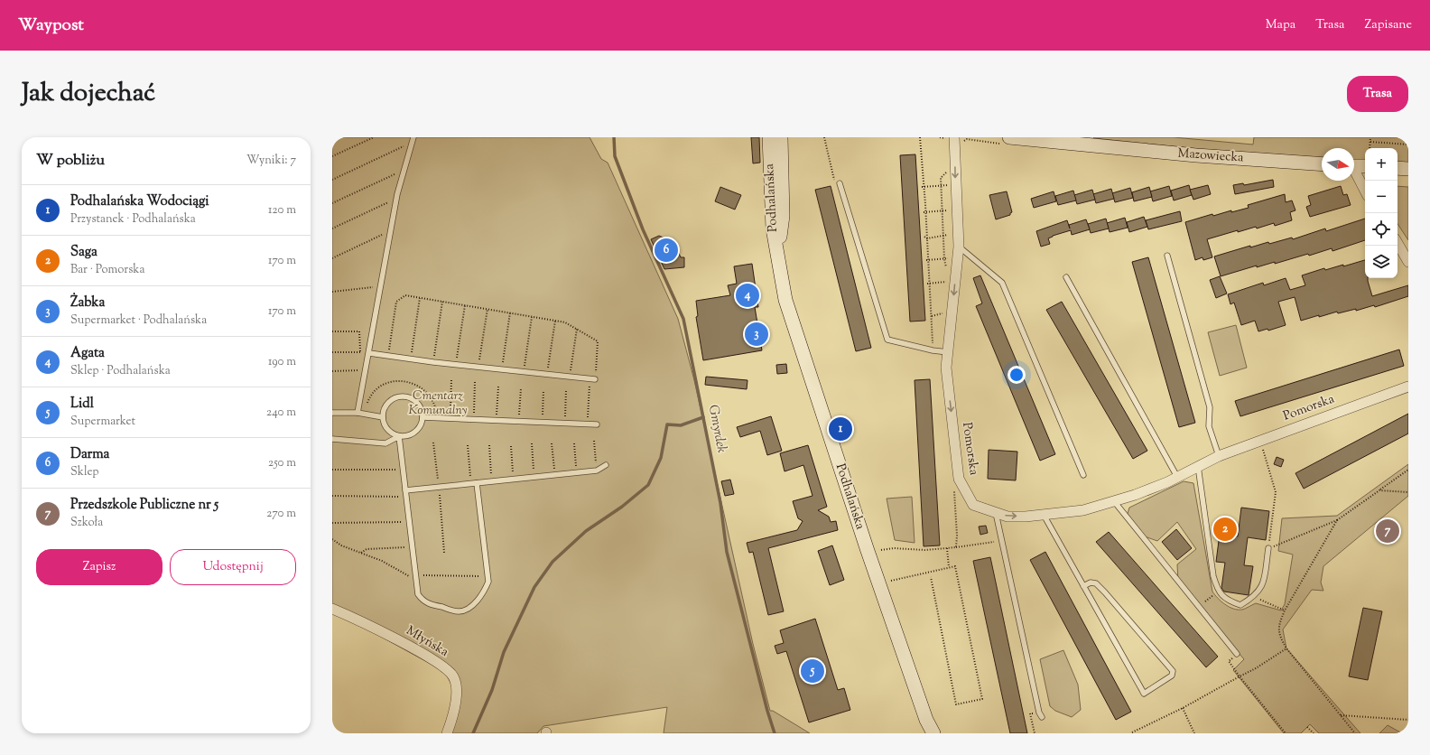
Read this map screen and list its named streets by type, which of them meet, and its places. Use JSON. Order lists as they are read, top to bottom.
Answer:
{
  "streets": {
    "street": [
      "Mazowiecka",
      "Podhalańska",
      "Pomorska",
      "Młyńska"
    ]
  },
  "one_way": ["Pomorska"],
  "water": ["Gmyrdek"],
  "parks": ["Cmentarz Komunalny"],
  "north": "right",
  "page": {
    "header": "Waypost",
    "nav": ["Mapa", "Trasa", "Zapisane"],
    "title": "Jak dojechać",
    "buttons": [
      "Trasa",
      ["Zapisz", "Udostępnij"]
    ],
    "heading": ["W pobliżu", "Wyniki: 7"],
    "map_buttons": ["+", "−"],
    "list": [
      {
        "mark": "1",
        "name": "Podhalańska Wodociągi",
        "note": "Przystanek · Podhalańska",
        "value": "120 m"
      },
      {
        "mark": "2",
        "name": "Saga",
        "note": "Bar · Pomorska",
        "value": "170 m"
      },
      {
        "mark": "3",
        "name": "Żabka",
        "note": "Supermarket · Podhalańska",
        "value": "170 m"
      },
      {
        "mark": "4",
        "name": "Agata",
        "note": "Sklep · Podhalańska",
        "value": "190 m"
      },
      {
        "mark": "5",
        "name": "Lidl",
        "note": "Supermarket",
        "value": "240 m"
      },
      {
        "mark": "6",
        "name": "Darma",
        "note": "Sklep",
        "value": "250 m"
      },
      {
        "mark": "7",
        "name": "Przedszkole Publiczne nr 5",
        "note": "Szkoła",
        "value": "270 m"
      }
    ],
    "pins": [
      "6",
      "4",
      "3",
      "1",
      "2",
      "7",
      "5"
    ]
  }
}
